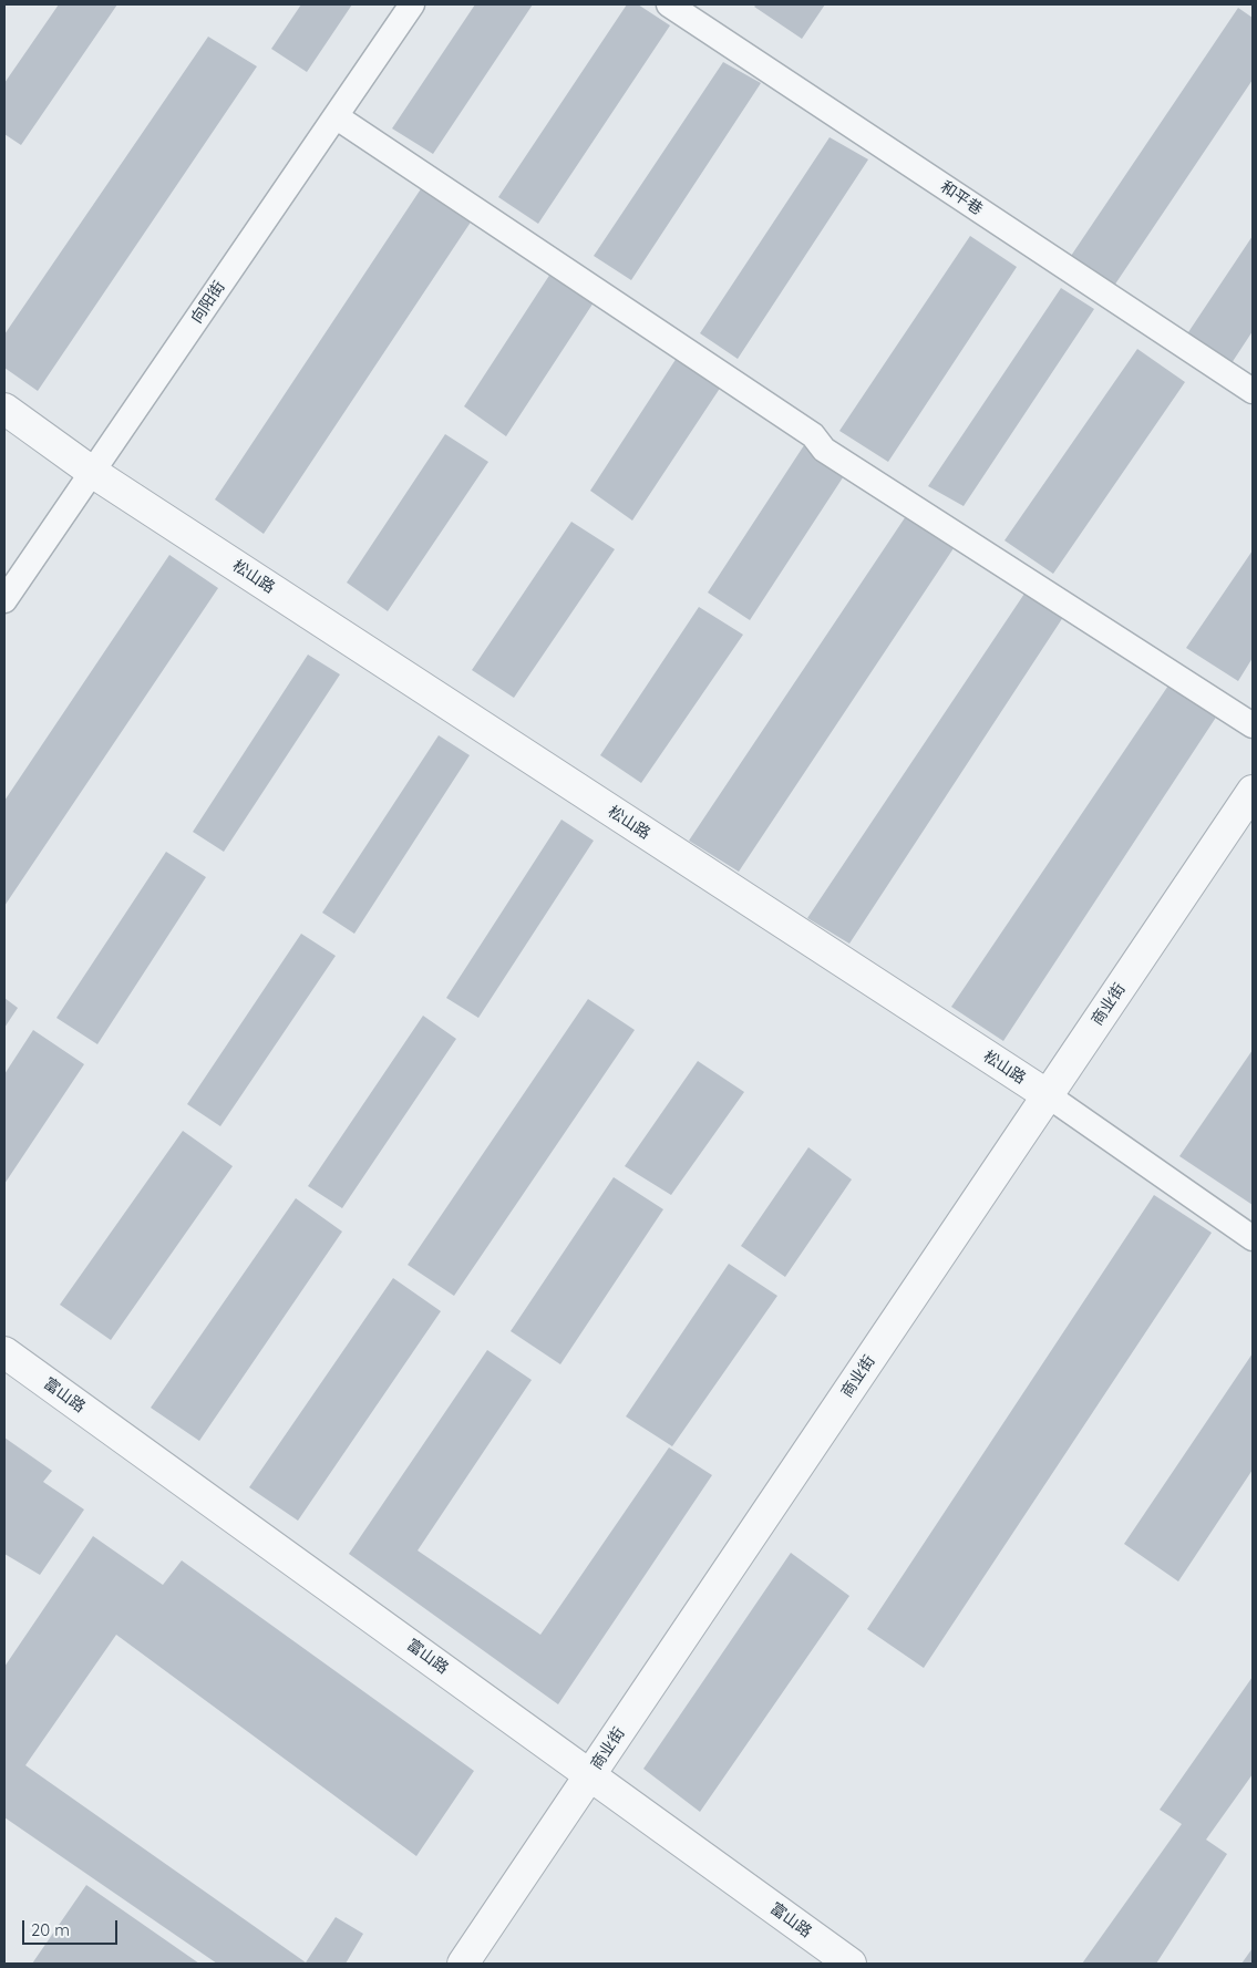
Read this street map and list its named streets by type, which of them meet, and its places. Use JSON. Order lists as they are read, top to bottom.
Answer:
{
  "streets": {
    "street": [
      "和平巷",
      "向阳街",
      "松山路",
      "商业街",
      "富山路"
    ]
  },
  "crossings": [
    ["向阳街", "松山路"],
    ["松山路", "商业街"],
    ["商业街", "富山路"]
  ],
  "scale_bar": "20 m"
}
